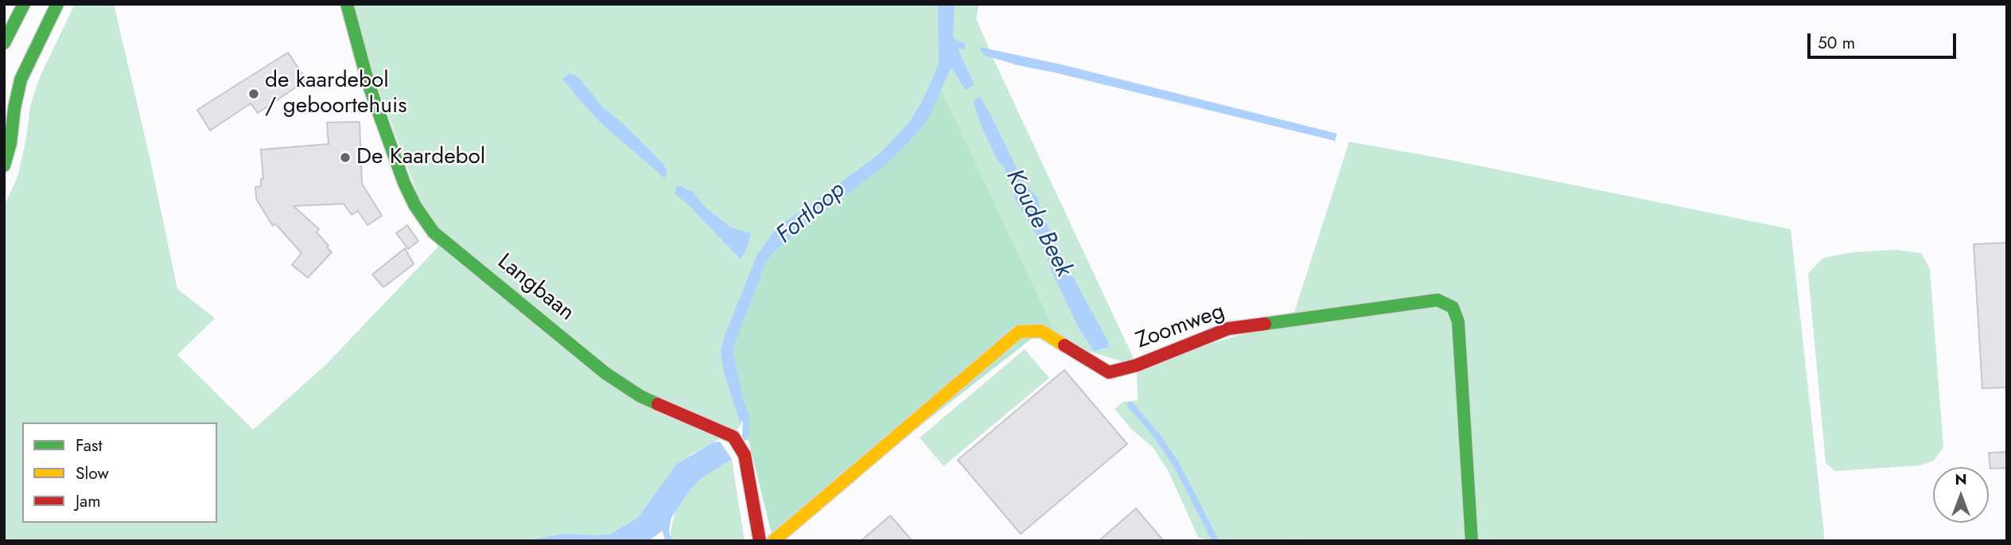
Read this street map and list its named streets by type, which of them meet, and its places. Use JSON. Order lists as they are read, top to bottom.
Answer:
{
  "streets": {
    "street": ["Langbaan", "Zoomweg"]
  },
  "water": ["Fortloop", "Koude Beek"],
  "places": ["de kaardebol / geboortehuis", "De Kaardebol"],
  "legend": ["Fast", "Slow", "Jam"],
  "scale_bar": "50 m",
  "north": "top"
}
